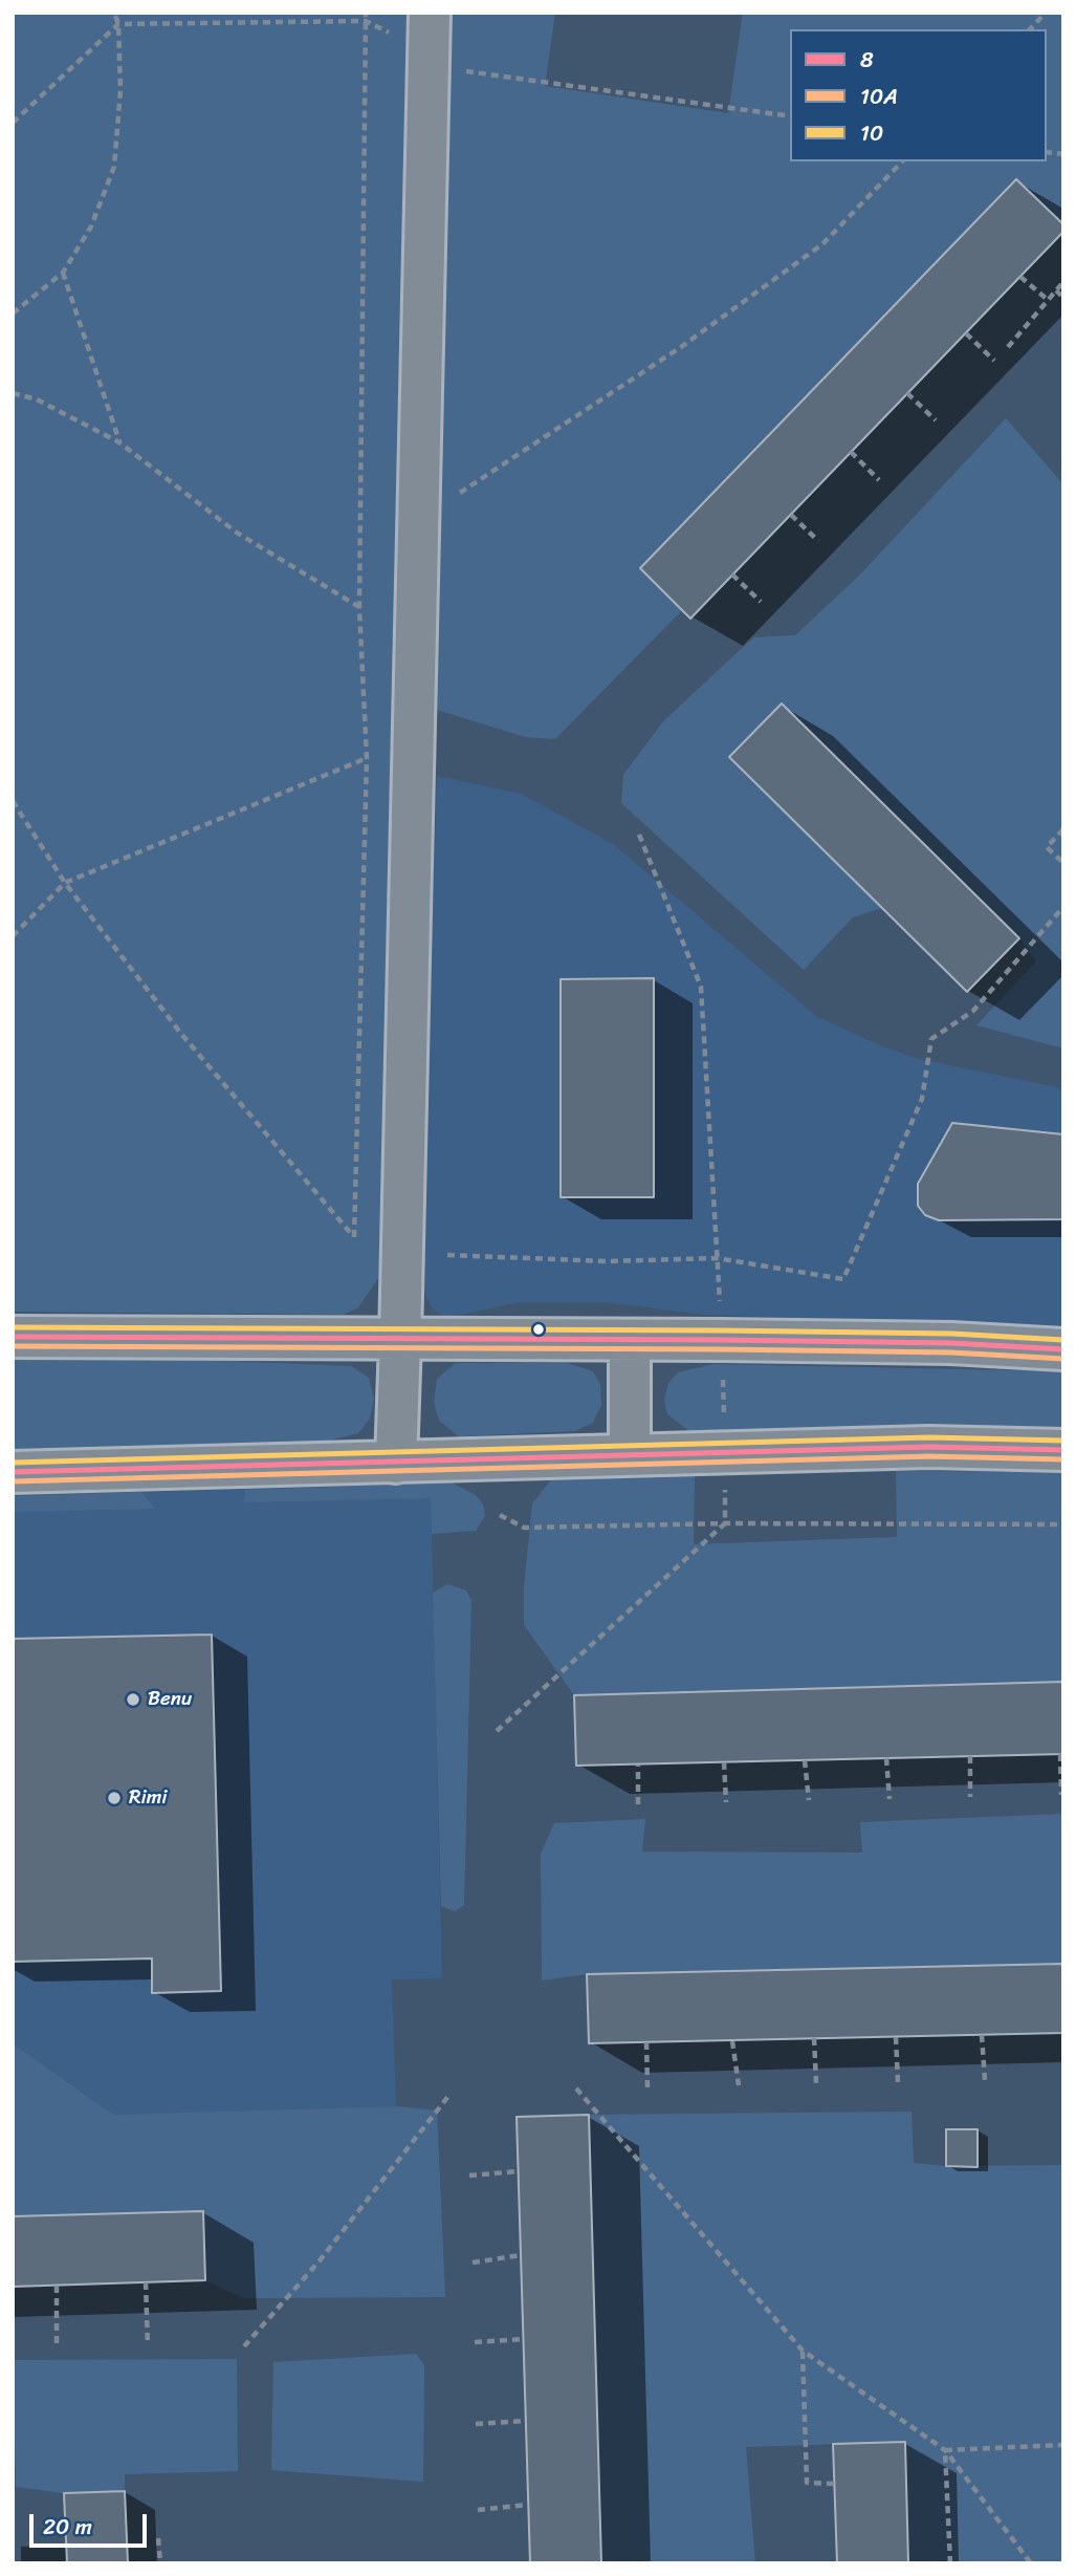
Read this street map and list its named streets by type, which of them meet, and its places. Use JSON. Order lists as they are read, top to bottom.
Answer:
{
  "places": ["Benu", "Rimi"],
  "lines": ["transit line 10", "transit line 8", "transit line 10A"],
  "legend": ["8", "10A", "10"],
  "scale_bar": "20 m"
}
